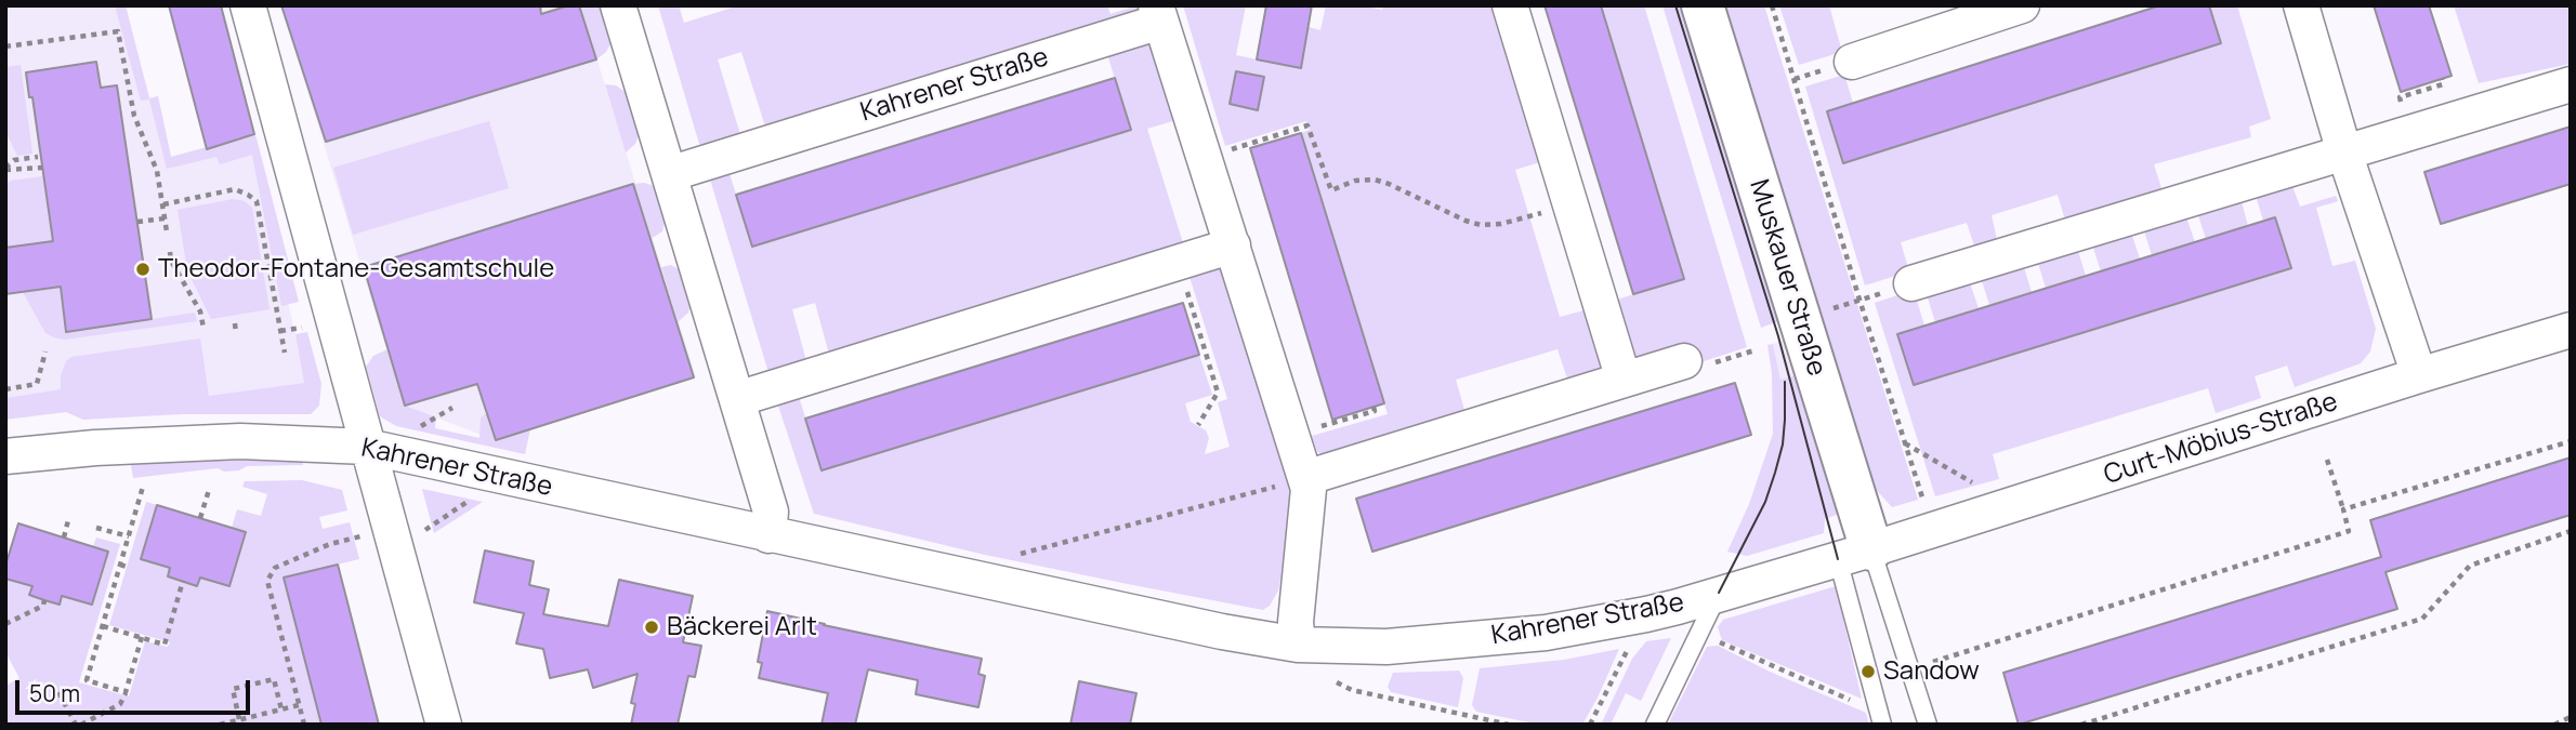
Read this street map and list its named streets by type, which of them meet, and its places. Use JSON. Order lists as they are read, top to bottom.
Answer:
{
  "streets": {
    "street": ["Kahrener Straße", "Muskauer Straße", "Curt-Möbius-Straße"]
  },
  "crossings": [
    ["Kahrener Straße", "Muskauer Straße"],
    ["Kahrener Straße", "Curt-Möbius-Straße"],
    ["Muskauer Straße", "Curt-Möbius-Straße"]
  ],
  "places": ["Theodor-Fontane-Gesamtschule", "Bäckerei Arlt", "Sandow"],
  "scale_bar": "50 m"
}
